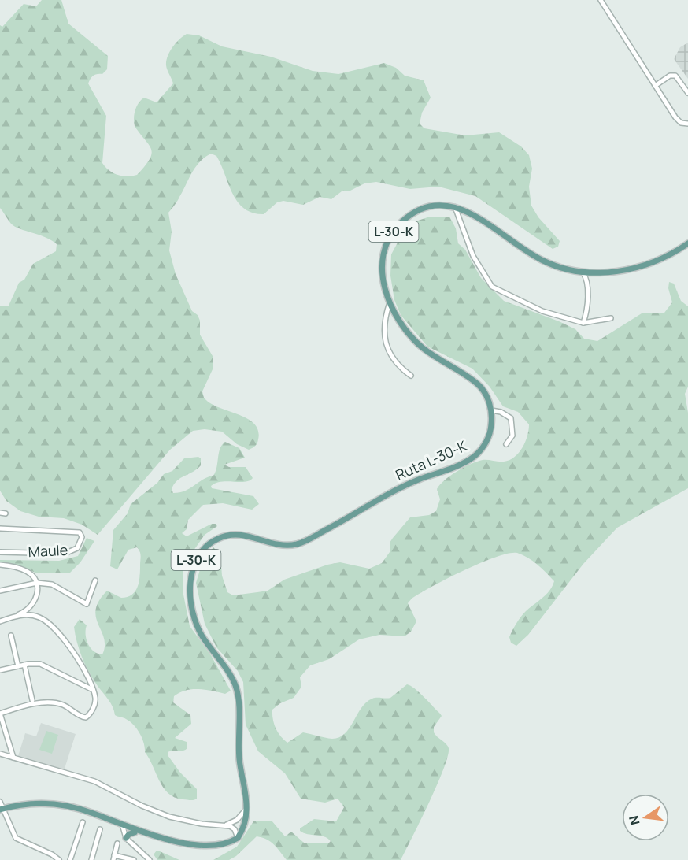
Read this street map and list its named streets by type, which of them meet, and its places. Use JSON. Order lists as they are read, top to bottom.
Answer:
{
  "streets": {
    "main road": ["L-30-K", "Ruta L-30-K"],
    "street": ["Maule"]
  },
  "crossings": [
    ["L-30-K", "Ruta L-30-K"]
  ],
  "north": "left"
}
